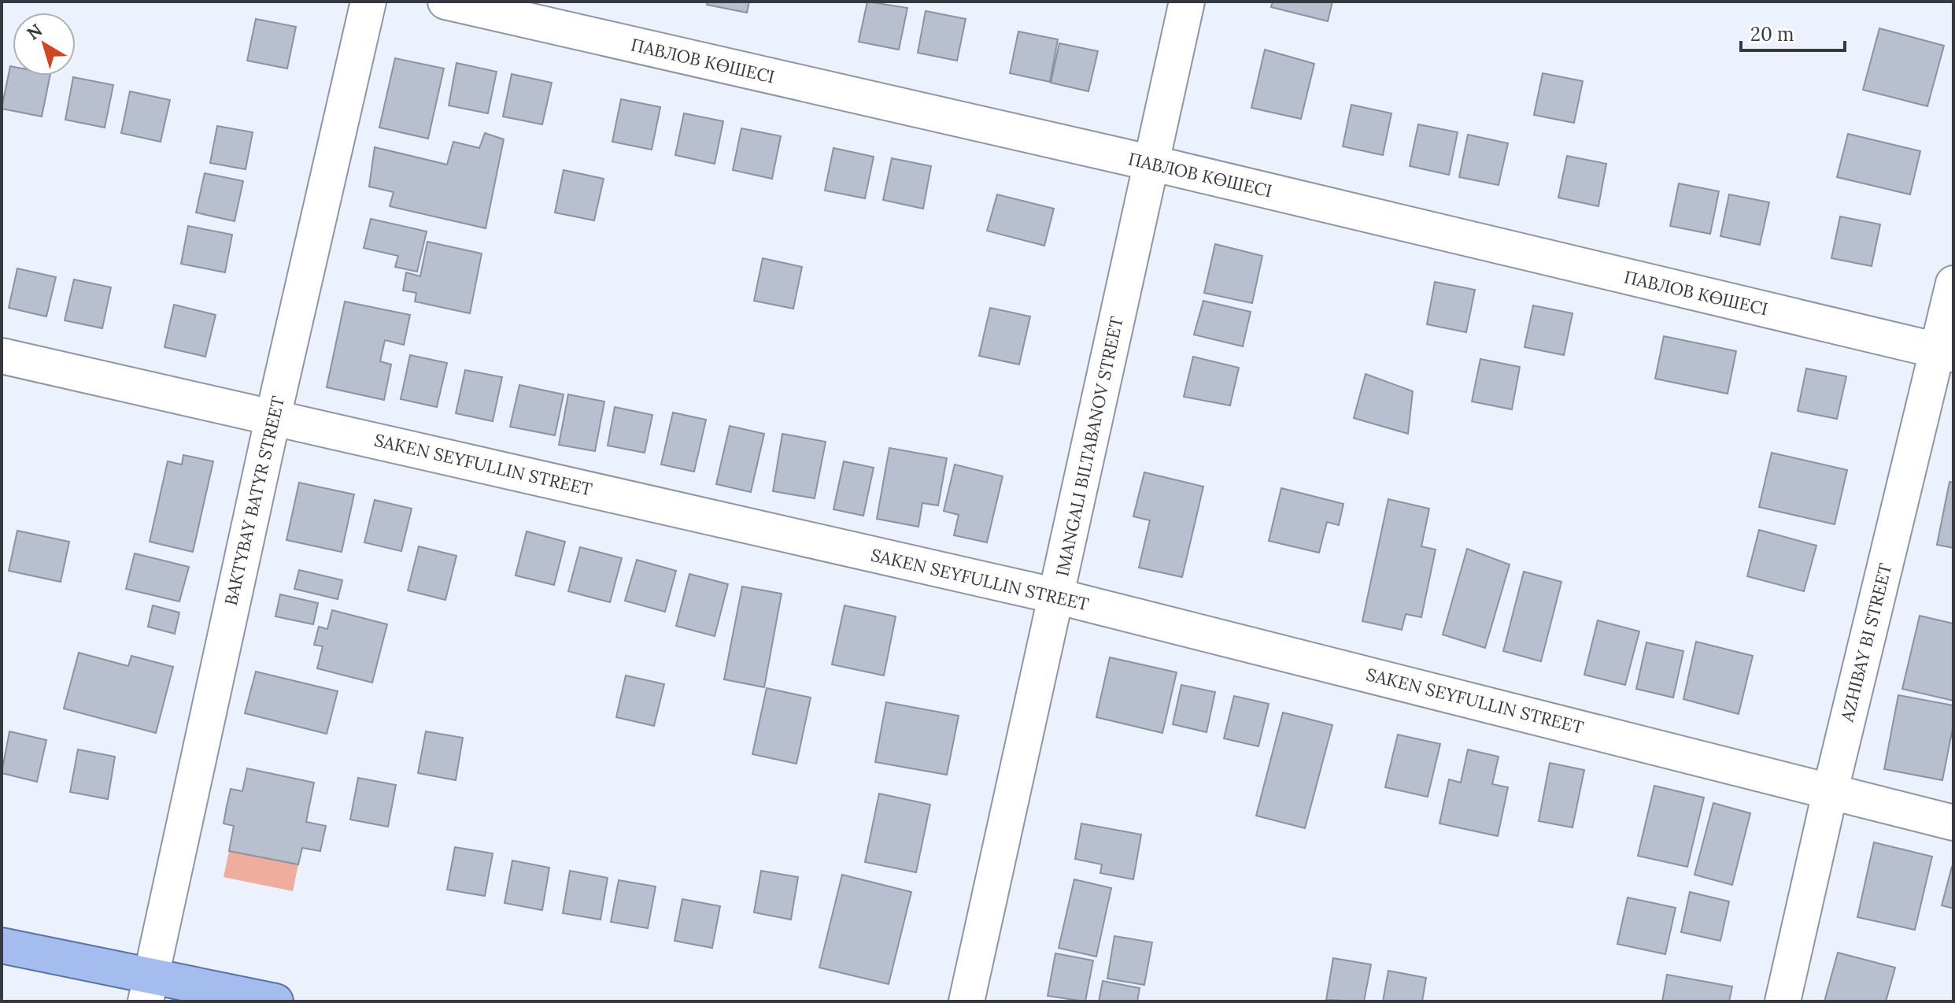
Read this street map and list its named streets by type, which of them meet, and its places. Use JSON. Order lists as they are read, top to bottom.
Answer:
{
  "streets": {
    "street": [
      "ПАВЛОВ КӨШЕСІ",
      "IMANGALI BILTABANOV STREET",
      "SAKEN SEYFULLIN STREET",
      "BAKTYBAY BATYR STREET",
      "AZHIBAY BI STREET"
    ]
  },
  "crossings": [
    ["ПАВЛОВ КӨШЕСІ", "IMANGALI BILTABANOV STREET"],
    ["ПАВЛОВ КӨШЕСІ", "AZHIBAY BI STREET"],
    ["IMANGALI BILTABANOV STREET", "SAKEN SEYFULLIN STREET"],
    ["SAKEN SEYFULLIN STREET", "BAKTYBAY BATYR STREET"],
    ["SAKEN SEYFULLIN STREET", "AZHIBAY BI STREET"]
  ],
  "scale_bar": "20 m",
  "north": "top left"
}
